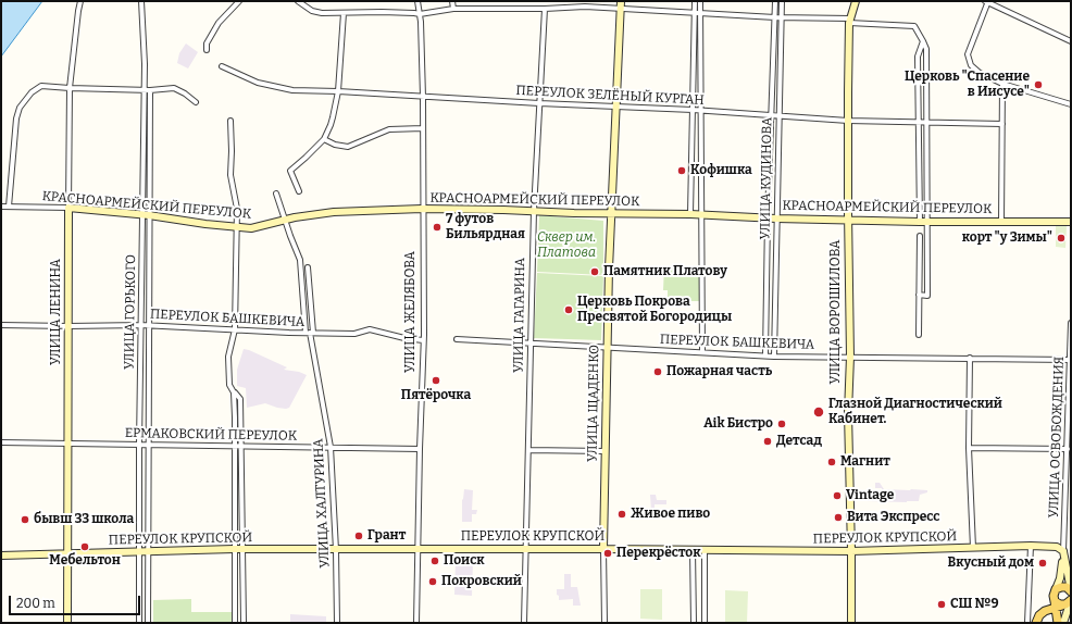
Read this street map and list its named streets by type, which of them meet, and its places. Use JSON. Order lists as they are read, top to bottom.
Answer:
{
  "streets": {
    "street": [
      "ПЕРЕУЛОК ЗЕЛЁНЫЙ КУРГАН",
      "УЛИЦА КУДИНОВА",
      "КРАСНОАРМЕЙСКИЙ ПЕРЕУЛОК",
      "УЛИЦА ЛЕНИНА",
      "УЛИЦА ГОРЬКОГО",
      "УЛИЦА ЖЕЛЯБОВА",
      "УЛИЦА ВОРОШИЛОВА",
      "УЛИЦА ГАГАРИНА",
      "ПЕРЕУЛОК БАШКЕВИЧА",
      "УЛИЦА ЩАДЕНКО",
      "ЕРМАКОВСКИЙ ПЕРЕУЛОК",
      "УЛИЦА ОСВОБОЖДЕНИЯ",
      "УЛИЦА ХАЛТУРИНА",
      "ПЕРЕУЛОК КРУПСКОЙ"
    ]
  },
  "crossings": [
    ["ПЕРЕУЛОК ЗЕЛЁНЫЙ КУРГАН", "УЛИЦА КУДИНОВА"],
    ["ПЕРЕУЛОК ЗЕЛЁНЫЙ КУРГАН", "УЛИЦА ЖЕЛЯБОВА"],
    ["ПЕРЕУЛОК ЗЕЛЁНЫЙ КУРГАН", "УЛИЦА ВОРОШИЛОВА"],
    ["ПЕРЕУЛОК ЗЕЛЁНЫЙ КУРГАН", "УЛИЦА ГАГАРИНА"],
    ["ПЕРЕУЛОК ЗЕЛЁНЫЙ КУРГАН", "УЛИЦА ЩАДЕНКО"],
    ["УЛИЦА КУДИНОВА", "КРАСНОАРМЕЙСКИЙ ПЕРЕУЛОК"],
    ["УЛИЦА КУДИНОВА", "ПЕРЕУЛОК БАШКЕВИЧА"],
    ["КРАСНОАРМЕЙСКИЙ ПЕРЕУЛОК", "УЛИЦА ЛЕНИНА"],
    ["КРАСНОАРМЕЙСКИЙ ПЕРЕУЛОК", "УЛИЦА ГОРЬКОГО"],
    ["КРАСНОАРМЕЙСКИЙ ПЕРЕУЛОК", "УЛИЦА ЖЕЛЯБОВА"],
    ["КРАСНОАРМЕЙСКИЙ ПЕРЕУЛОК", "УЛИЦА ВОРОШИЛОВА"],
    ["КРАСНОАРМЕЙСКИЙ ПЕРЕУЛОК", "УЛИЦА ГАГАРИНА"],
    ["КРАСНОАРМЕЙСКИЙ ПЕРЕУЛОК", "УЛИЦА ЩАДЕНКО"],
    ["КРАСНОАРМЕЙСКИЙ ПЕРЕУЛОК", "УЛИЦА ХАЛТУРИНА"],
    ["УЛИЦА ЛЕНИНА", "ПЕРЕУЛОК БАШКЕВИЧА"],
    ["УЛИЦА ЛЕНИНА", "ЕРМАКОВСКИЙ ПЕРЕУЛОК"],
    ["УЛИЦА ЛЕНИНА", "ПЕРЕУЛОК КРУПСКОЙ"],
    ["УЛИЦА ГОРЬКОГО", "ПЕРЕУЛОК БАШКЕВИЧА"],
    ["УЛИЦА ГОРЬКОГО", "ЕРМАКОВСКИЙ ПЕРЕУЛОК"],
    ["УЛИЦА ГОРЬКОГО", "ПЕРЕУЛОК КРУПСКОЙ"],
    ["УЛИЦА ЖЕЛЯБОВА", "ПЕРЕУЛОК БАШКЕВИЧА"],
    ["УЛИЦА ЖЕЛЯБОВА", "ЕРМАКОВСКИЙ ПЕРЕУЛОК"],
    ["УЛИЦА ЖЕЛЯБОВА", "ПЕРЕУЛОК КРУПСКОЙ"],
    ["УЛИЦА ВОРОШИЛОВА", "ПЕРЕУЛОК БАШКЕВИЧА"],
    ["УЛИЦА ВОРОШИЛОВА", "ПЕРЕУЛОК КРУПСКОЙ"],
    ["УЛИЦА ГАГАРИНА", "ПЕРЕУЛОК БАШКЕВИЧА"],
    ["УЛИЦА ГАГАРИНА", "ПЕРЕУЛОК КРУПСКОЙ"],
    ["ПЕРЕУЛОК БАШКЕВИЧА", "УЛИЦА ЩАДЕНКО"],
    ["ПЕРЕУЛОК БАШКЕВИЧА", "УЛИЦА ОСВОБОЖДЕНИЯ"],
    ["ПЕРЕУЛОК БАШКЕВИЧА", "УЛИЦА ХАЛТУРИНА"],
    ["УЛИЦА ЩАДЕНКО", "ПЕРЕУЛОК КРУПСКОЙ"],
    ["ЕРМАКОВСКИЙ ПЕРЕУЛОК", "УЛИЦА ХАЛТУРИНА"],
    ["УЛИЦА ОСВОБОЖДЕНИЯ", "ПЕРЕУЛОК КРУПСКОЙ"],
    ["УЛИЦА ХАЛТУРИНА", "ПЕРЕУЛОК КРУПСКОЙ"]
  ],
  "parks": ["Сквер им. Платова"],
  "places": [
    "Церковь \"Спасение в Иисусе\"",
    "Кофишка",
    "7 футов Бильярдная",
    "корт \"у Зимы\"",
    "Памятник Платову",
    "Церковь Покрова Пресвятой Богородицы",
    "Пожарная часть",
    "Пятёрочка",
    "Глазной Диагностический Кабинет.",
    "Aik Бистро",
    "Детсад",
    "Магнит",
    "Vintage",
    "Живое пиво",
    "Вита Экспресс",
    "бывш 33 школа",
    "Грант",
    "Мебельтон",
    "Перекрёсток",
    "Поиск",
    "Вкусный дом",
    "Покровский",
    "СШ №9"
  ],
  "scale_bar": "200 m"
}
